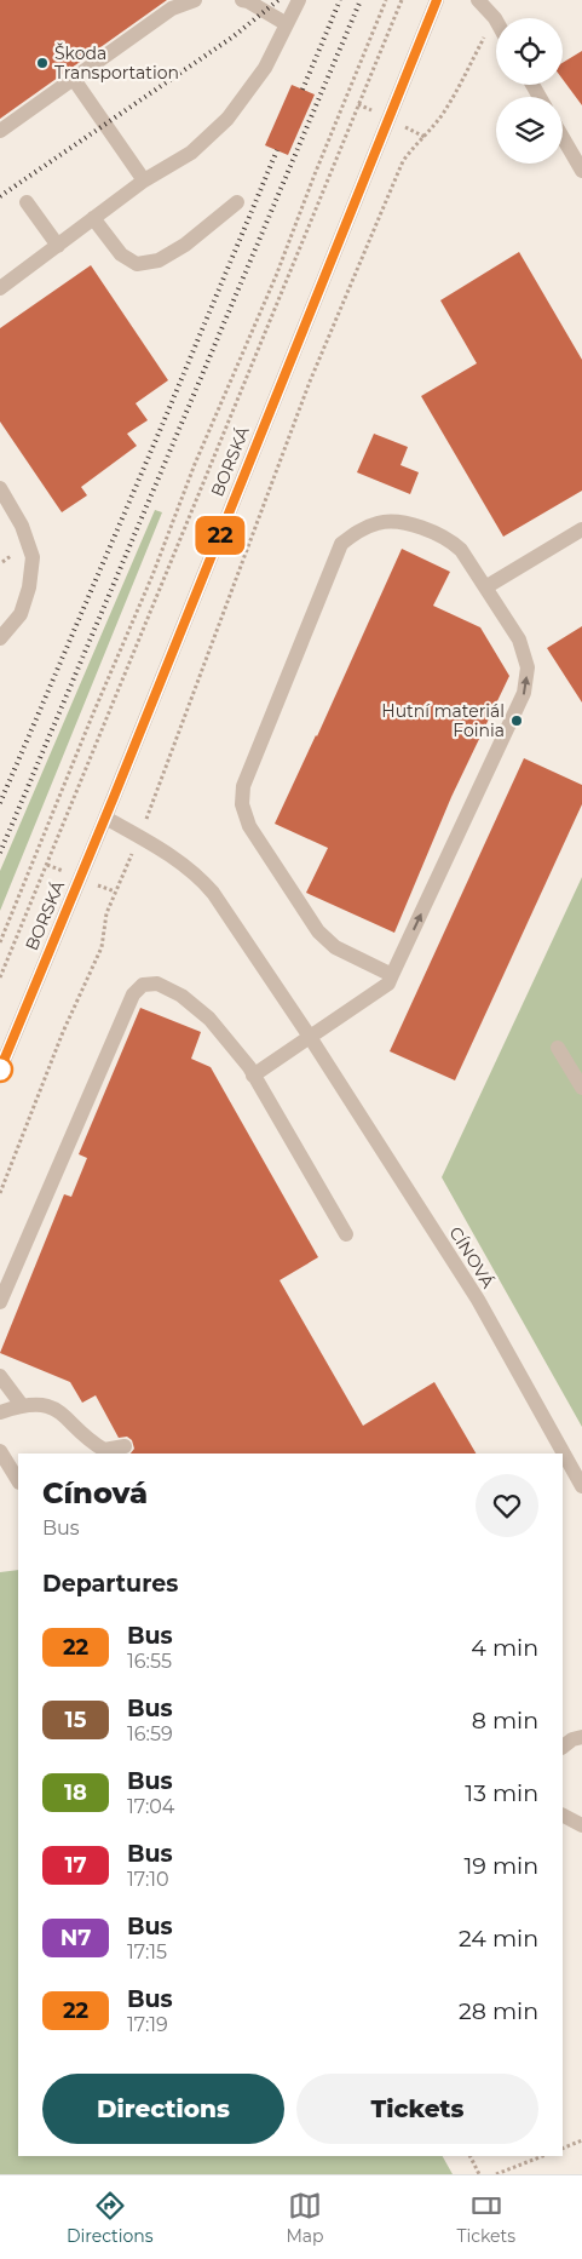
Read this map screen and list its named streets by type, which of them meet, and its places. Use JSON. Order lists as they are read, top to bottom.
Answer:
{
  "streets": {
    "street": ["BORSKÁ", "CÍNOVÁ"]
  },
  "crossings": [
    ["BORSKÁ", "CÍNOVÁ"]
  ],
  "places": ["Škoda Transportation", "Hutní materiál Foinia"],
  "lines": ["bus line 22"],
  "page": {
    "on_map": "22",
    "heading": [
      ["Cínová", "Bus"],
      "Departures"
    ],
    "list": [
      {
        "mark": "22",
        "name": "Bus",
        "note": "16:55",
        "value": "4 min"
      },
      {
        "mark": "15",
        "name": "Bus",
        "note": "16:59",
        "value": "8 min"
      },
      {
        "mark": "18",
        "name": "Bus",
        "note": "17:04",
        "value": "13 min"
      },
      {
        "mark": "17",
        "name": "Bus",
        "note": "17:10",
        "value": "19 min"
      },
      {
        "mark": "N7",
        "name": "Bus",
        "note": "17:15",
        "value": "24 min"
      },
      {
        "mark": "22",
        "name": "Bus",
        "note": "17:19",
        "value": "28 min"
      }
    ],
    "buttons": ["Directions", "Tickets"],
    "tabs": ["Directions", "Map", "Tickets"]
  }
}
